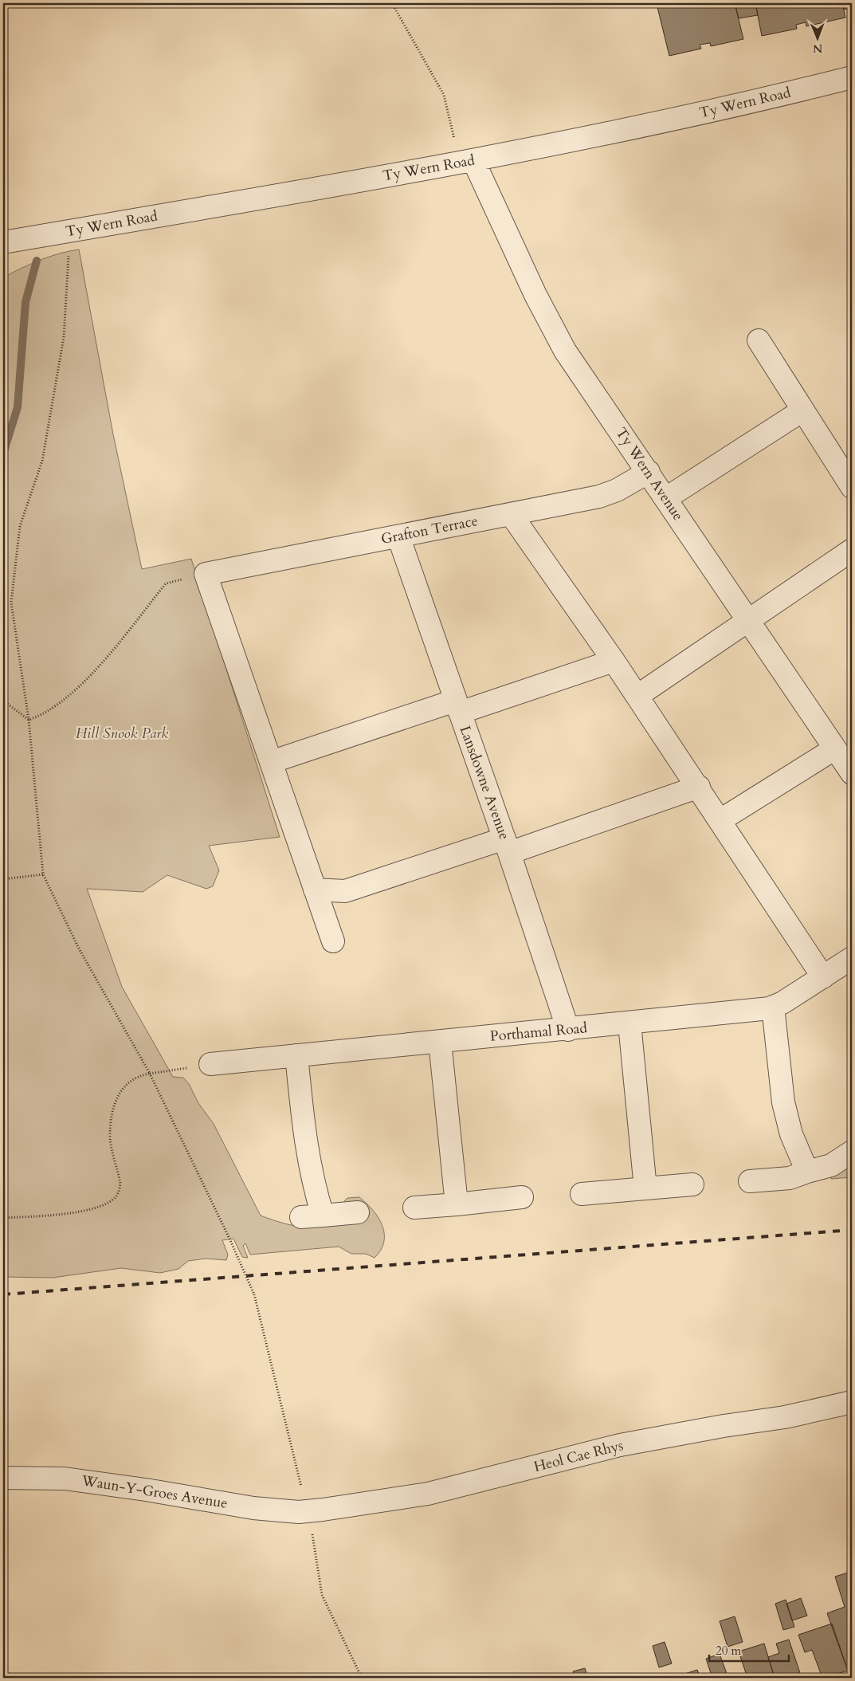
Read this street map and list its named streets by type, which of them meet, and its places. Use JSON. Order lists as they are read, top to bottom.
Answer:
{
  "streets": {
    "street": [
      "Ty Wern Road",
      "Ty Wern Avenue",
      "Grafton Terrace",
      "Lansdowne Avenue",
      "Porthamal Road",
      "Heol Cae Rhys",
      "Waun-Y-Groes Avenue"
    ]
  },
  "crossings": [
    ["Ty Wern Road", "Ty Wern Avenue"],
    ["Ty Wern Avenue", "Grafton Terrace"],
    ["Grafton Terrace", "Lansdowne Avenue"],
    ["Lansdowne Avenue", "Porthamal Road"],
    ["Heol Cae Rhys", "Waun-Y-Groes Avenue"]
  ],
  "parks": ["Hill Snook Park"],
  "scale_bar": "20 m",
  "north": "bottom"
}
